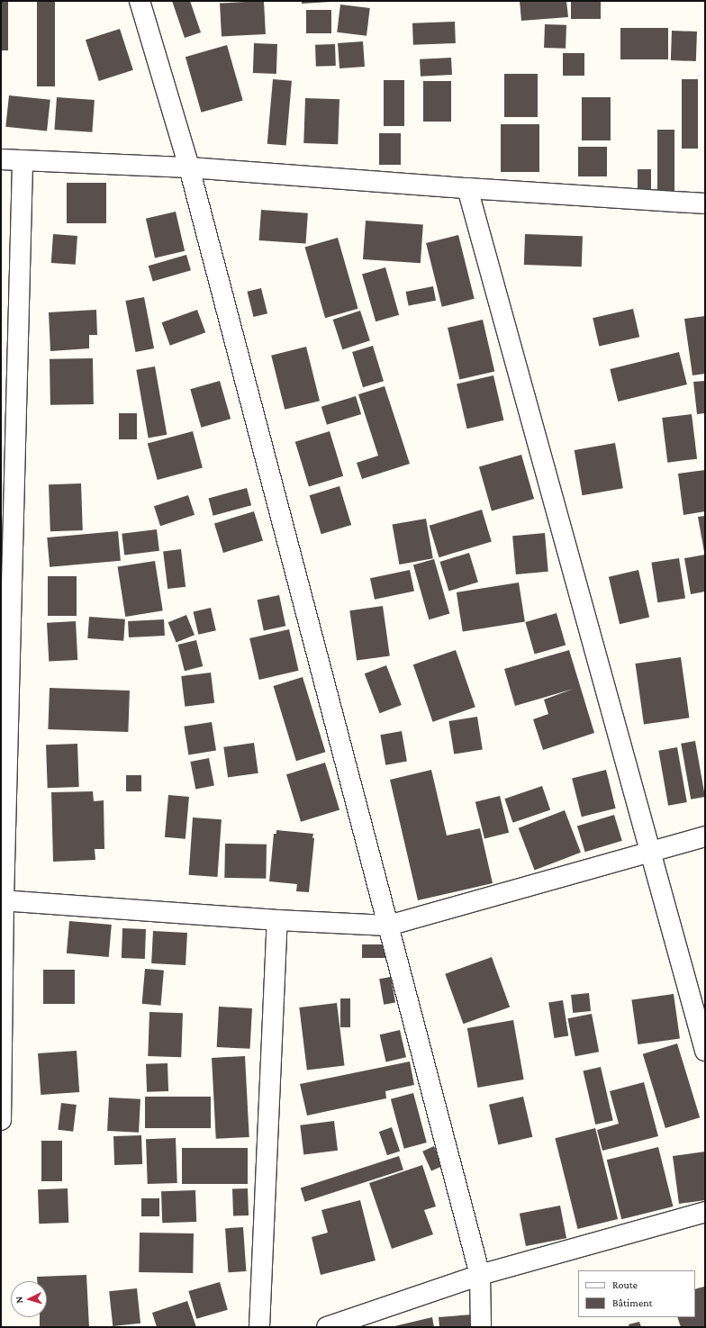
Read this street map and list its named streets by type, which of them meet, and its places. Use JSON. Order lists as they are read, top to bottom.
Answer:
{
  "legend": ["Route", "Bâtiment"],
  "north": "left"
}
